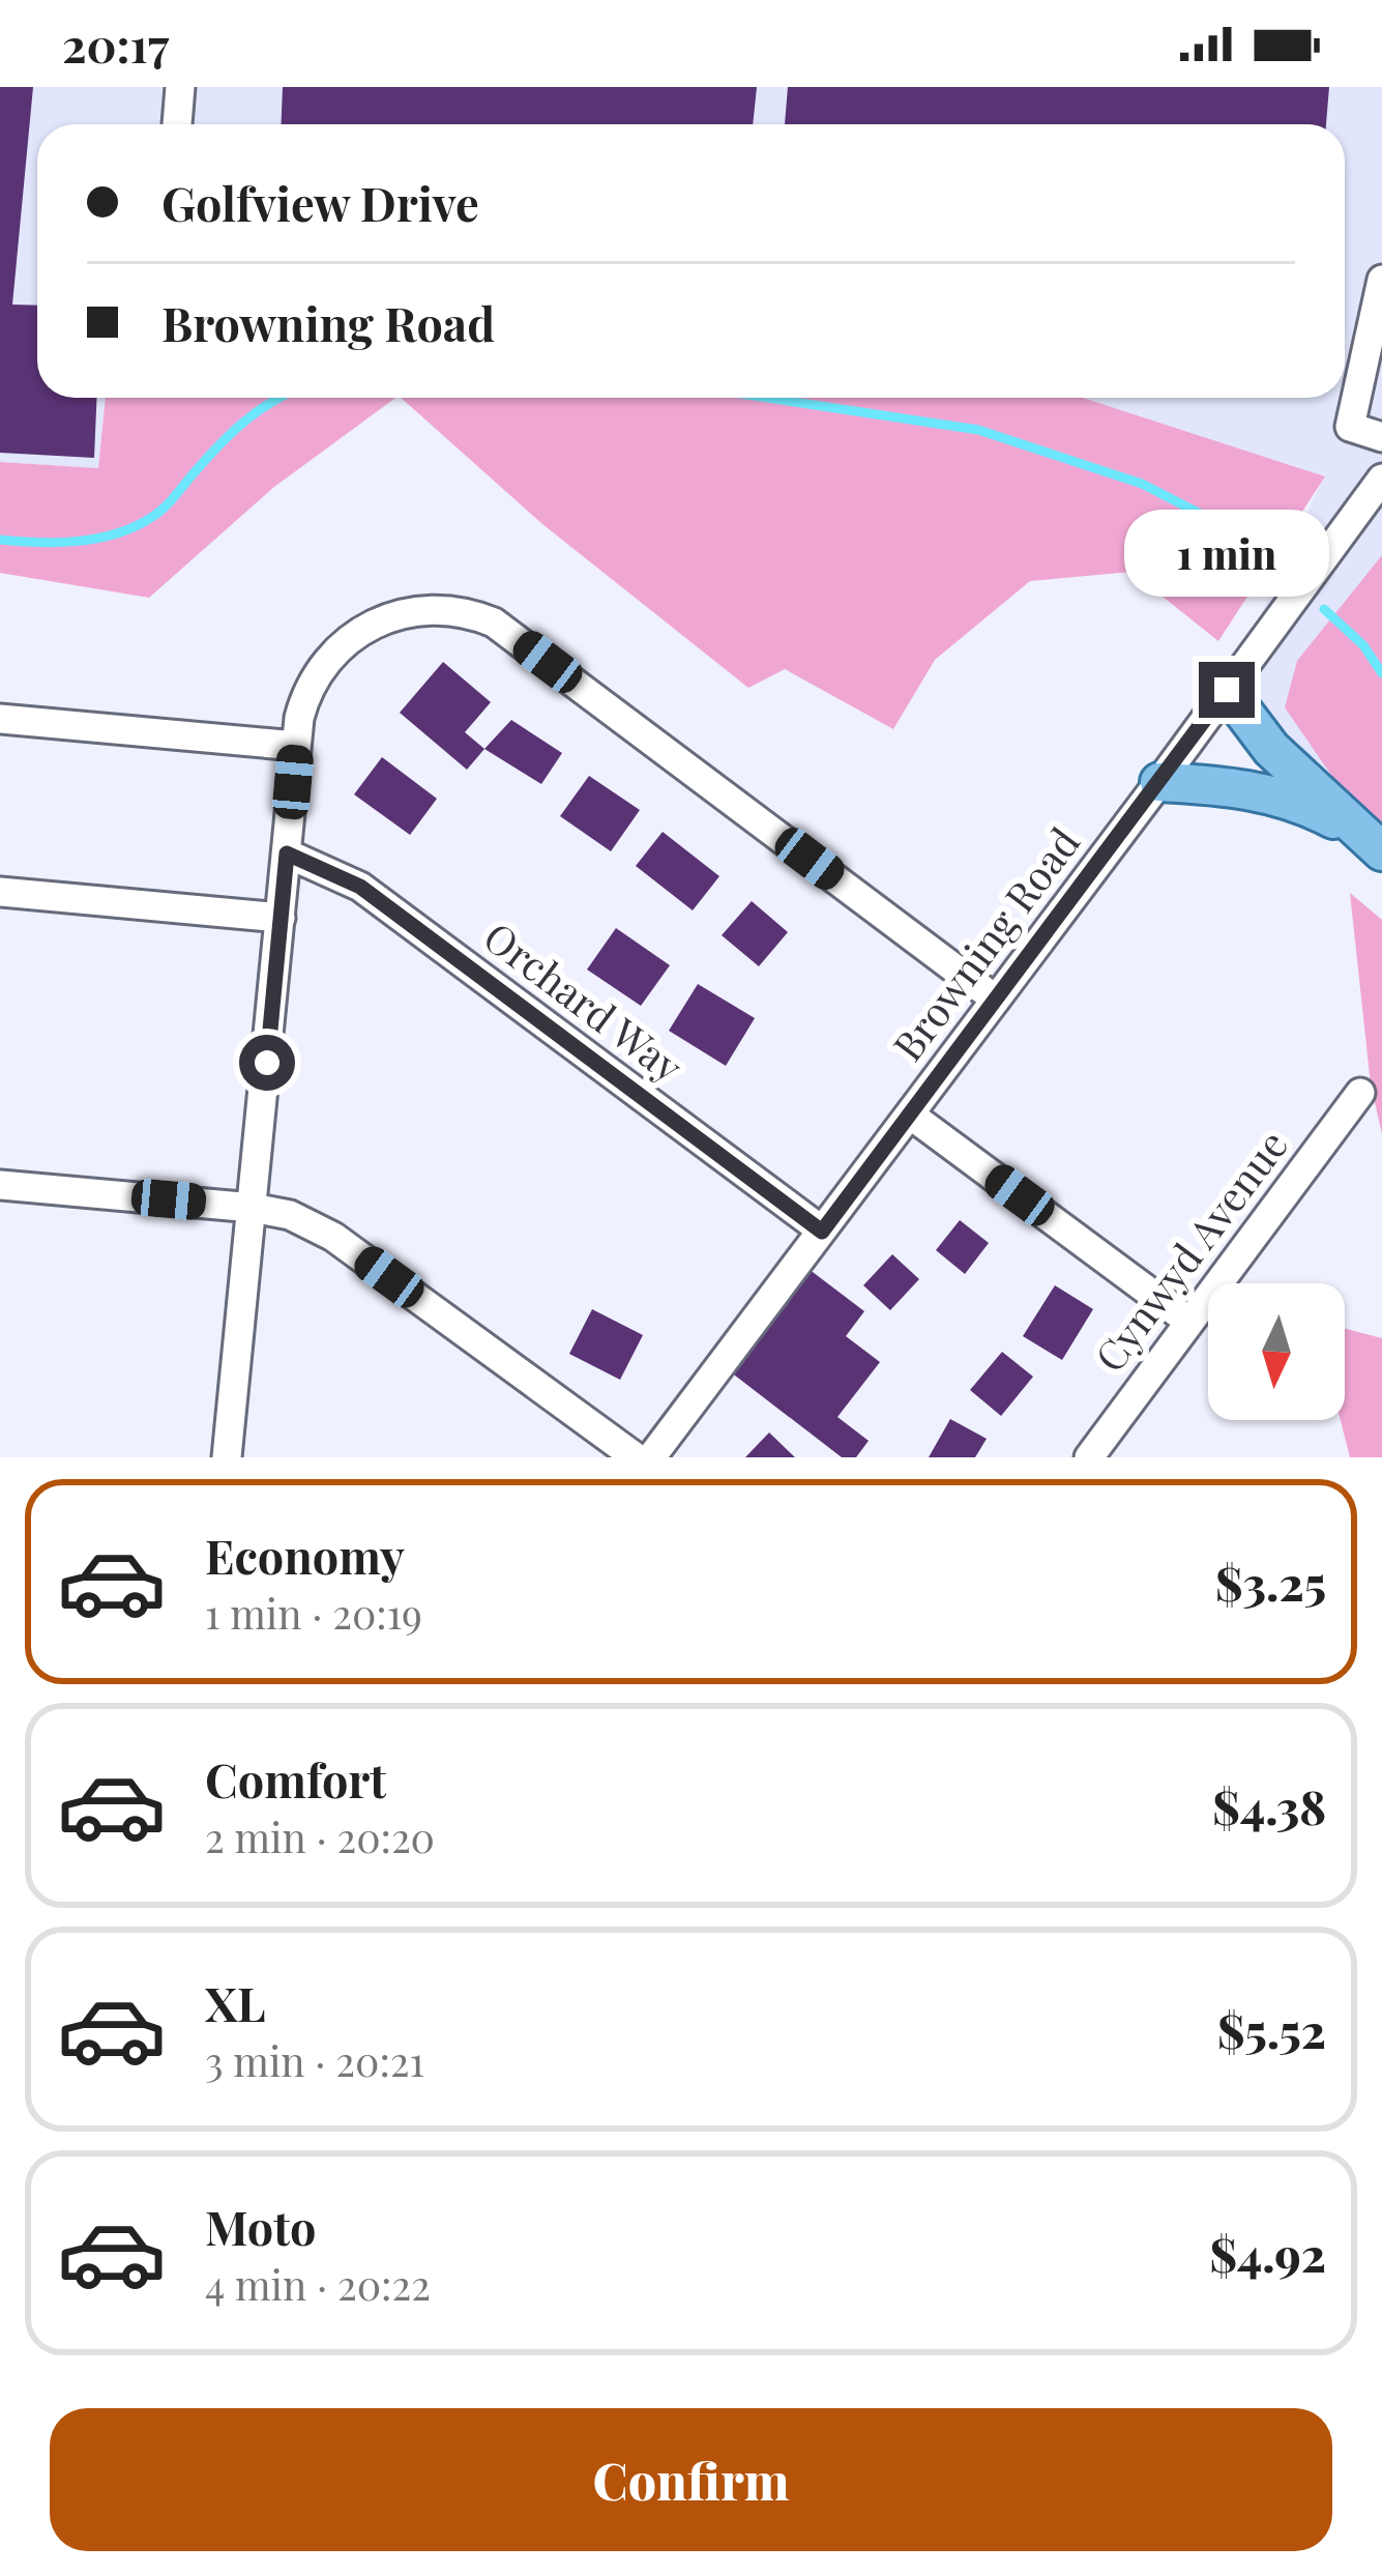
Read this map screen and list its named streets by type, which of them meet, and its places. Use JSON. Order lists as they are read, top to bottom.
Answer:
{
  "streets": {
    "street": ["Browning Road", "Orchard Way", "Cynwyd Avenue"]
  },
  "crossings": [
    ["Browning Road", "Orchard Way"]
  ],
  "north": "bottom",
  "page": {
    "status": "20:17",
    "banner": ["Golfview Drive", "Browning Road"],
    "bubble": "1 min",
    "list": [
      {
        "name": "Economy",
        "note": "1 min · 20:19",
        "value": "$3.25"
      },
      {
        "name": "Comfort",
        "note": "2 min · 20:20",
        "value": "$4.38"
      },
      {
        "name": "XL",
        "note": "3 min · 20:21",
        "value": "$5.52"
      },
      {
        "name": "Moto",
        "note": "4 min · 20:22",
        "value": "$4.92"
      }
    ],
    "buttons": "Confirm"
  }
}
